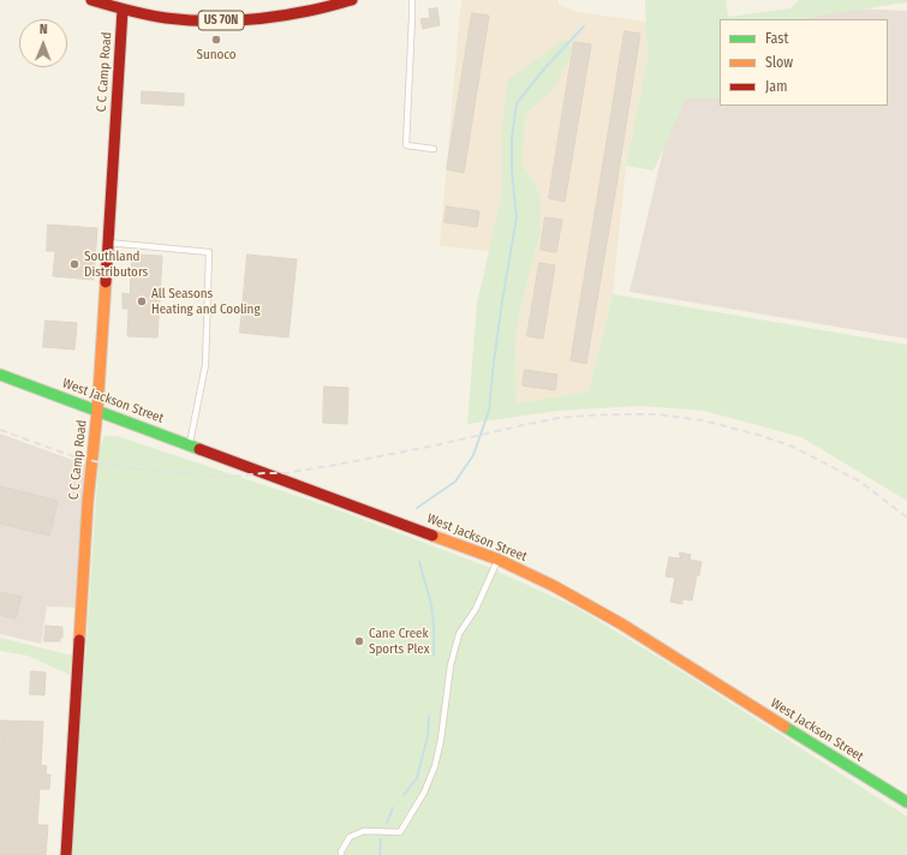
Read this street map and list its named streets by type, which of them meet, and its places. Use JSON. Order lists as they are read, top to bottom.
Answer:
{
  "streets": {
    "street": ["US 70N", "C C Camp Road", "West Jackson Street"]
  },
  "crossings": [
    ["US 70N", "C C Camp Road"],
    ["C C Camp Road", "West Jackson Street"]
  ],
  "places": [
    "Sunoco",
    "Southland Distributors",
    "All Seasons Heating and Cooling",
    "Cane Creek Sports Plex"
  ],
  "legend": ["Fast", "Slow", "Jam"],
  "north": "top"
}
